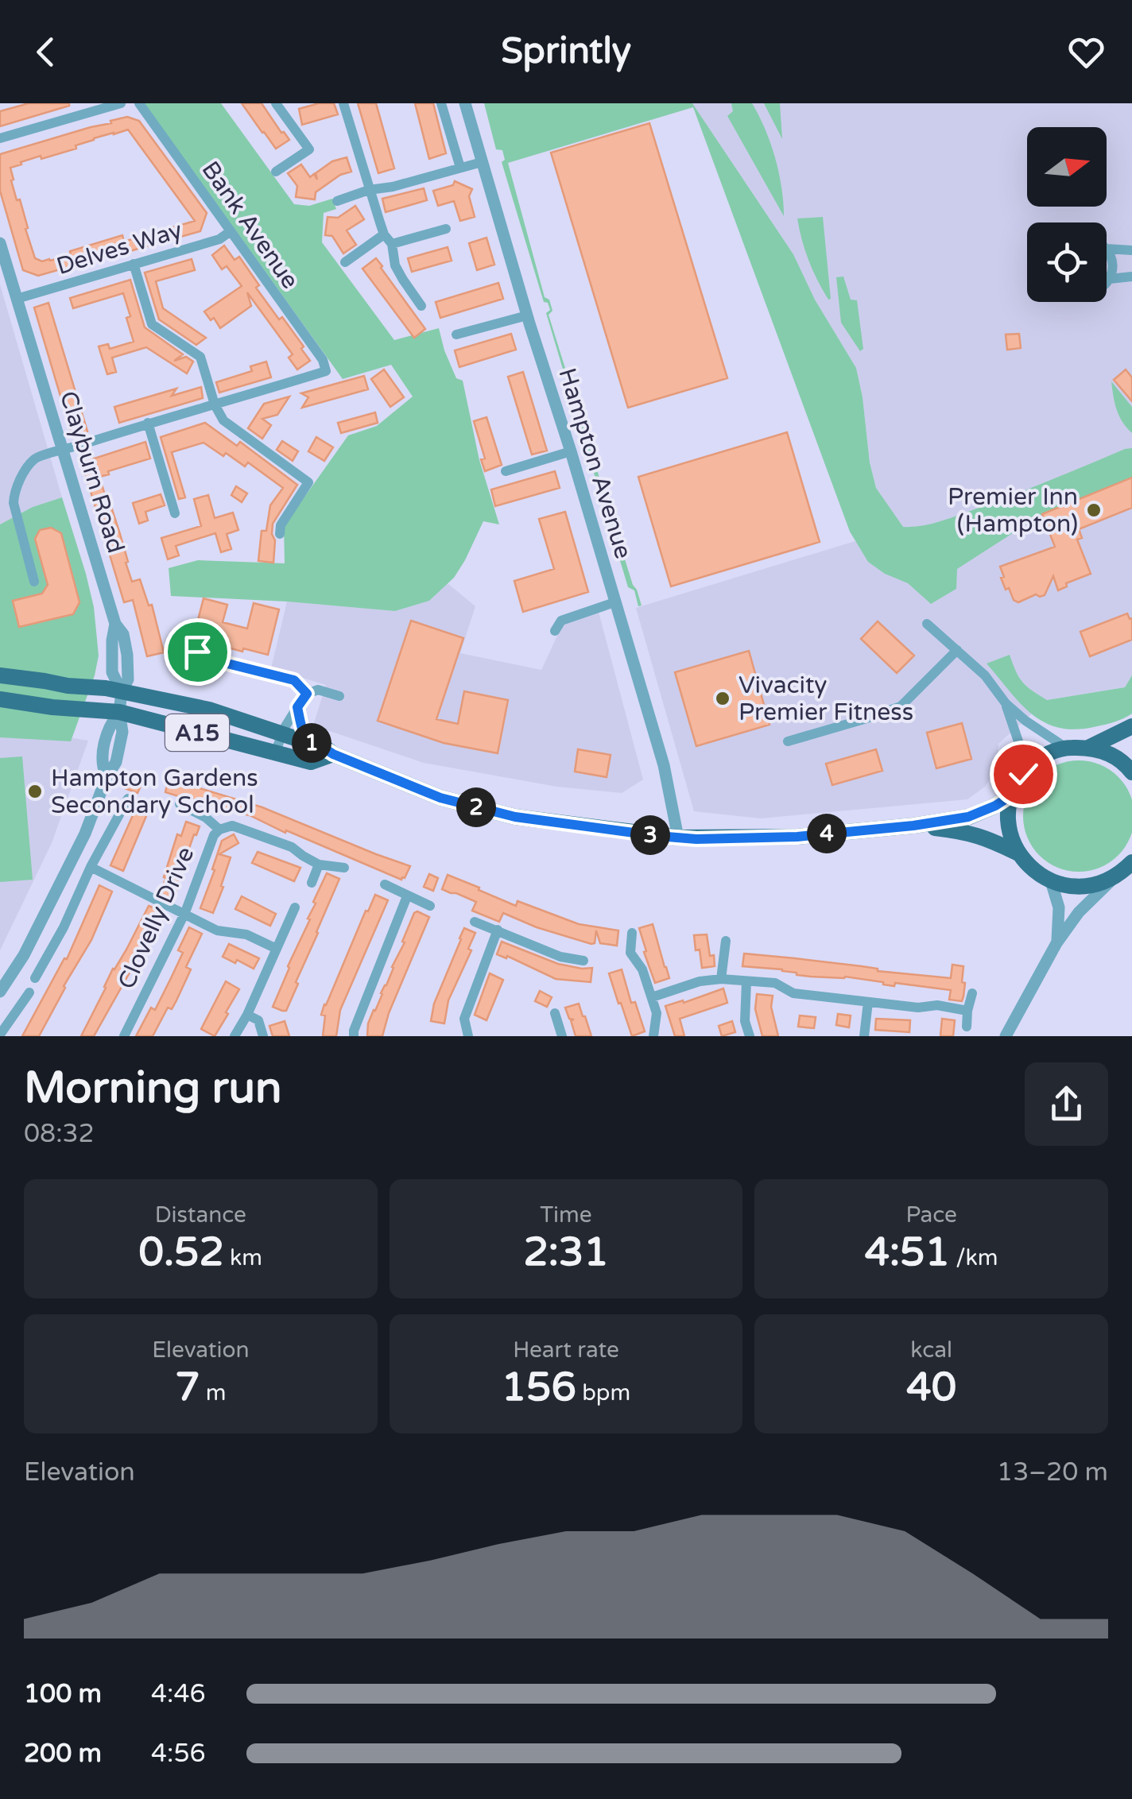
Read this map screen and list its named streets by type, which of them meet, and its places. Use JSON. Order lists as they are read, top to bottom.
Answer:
{
  "streets": {
    "main road": ["A15"],
    "street": [
      "Bank Avenue",
      "Delves Way",
      "Hampton Avenue",
      "Clayburn Road",
      "Clovelly Drive"
    ]
  },
  "crossings": [
    ["Bank Avenue", "Delves Way"],
    ["Delves Way", "Clayburn Road"],
    ["Hampton Avenue", "A15"],
    ["Clayburn Road", "A15"]
  ],
  "places": ["Premier Inn (Hampton)", "Vivacity Premier Fitness", "Hampton Gardens Secondary School"],
  "north": "right",
  "page": {
    "header": "Sprintly",
    "pins": [
      "1",
      "2",
      "4",
      "3"
    ],
    "heading": ["Morning run", "08:32"],
    "stats": [
      ["Distance", "0.52 km"],
      ["Time", "2:31"],
      ["Pace", "4:51 /km"],
      ["Elevation", "7 m"],
      ["Heart rate", "156 bpm"],
      ["kcal", "40"]
    ],
    "chart": ["Elevation", "13–20 m"],
    "list": [
      {
        "name": "100 m",
        "note": "4:46"
      },
      {
        "name": "200 m",
        "note": "4:56"
      }
    ]
  }
}
